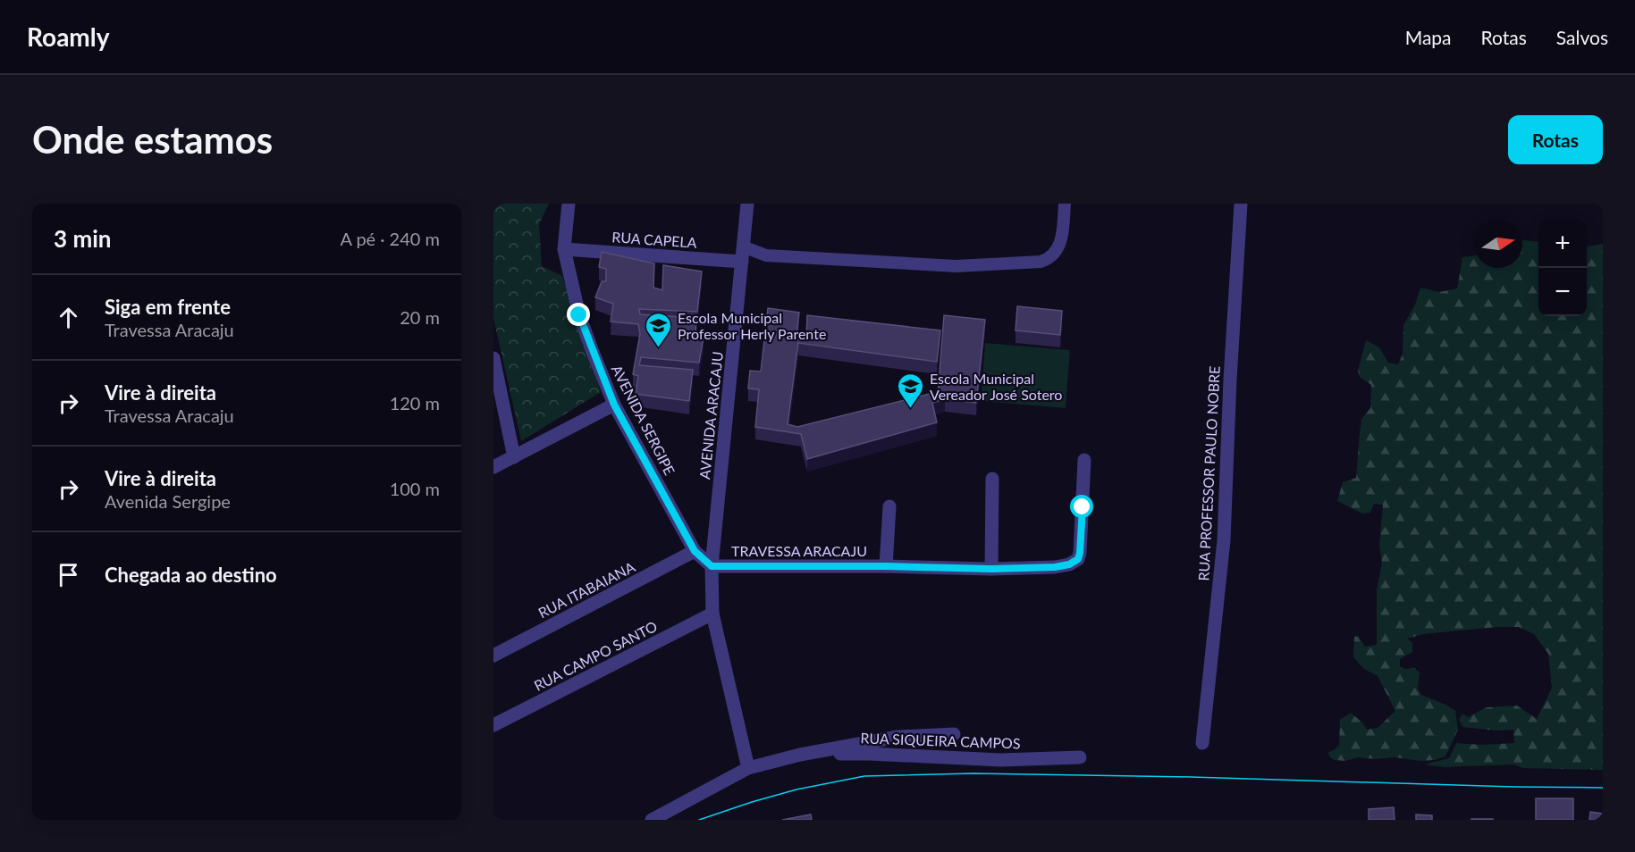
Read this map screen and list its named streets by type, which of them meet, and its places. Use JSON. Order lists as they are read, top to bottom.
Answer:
{
  "streets": {
    "street": [
      "RUA CAPELA",
      "AVENIDA ARACAJU",
      "AVENIDA SERGIPE",
      "RUA PROFESSOR PAULO NOBRE",
      "TRAVESSA ARACAJU",
      "RUA ITABAIANA",
      "RUA CAMPO SANTO",
      "RUA SIQUEIRA CAMPOS"
    ]
  },
  "crossings": [
    ["RUA CAPELA", "AVENIDA ARACAJU"],
    ["RUA CAPELA", "AVENIDA SERGIPE"],
    ["AVENIDA ARACAJU", "TRAVESSA ARACAJU"],
    ["AVENIDA ARACAJU", "RUA CAMPO SANTO"],
    ["AVENIDA ARACAJU", "RUA SIQUEIRA CAMPOS"],
    ["AVENIDA SERGIPE", "RUA ITABAIANA"]
  ],
  "places": {
    "school or university": ["Escola Municipal Professor Herly Parente", "Escola Municipal Vereador José Sotero"]
  },
  "north": "right",
  "page": {
    "header": "Roamly",
    "nav": ["Mapa", "Rotas", "Salvos"],
    "buttons": "Rotas",
    "title": "Onde estamos",
    "heading": ["3 min", "A pé · 240 m"],
    "map_buttons": ["+", "−"],
    "list": [
      ["Siga em frente", "Travessa Aracaju", "20 m"],
      ["Vire à direita", "Travessa Aracaju", "120 m"],
      ["Vire à direita", "Avenida Sergipe", "100 m"],
      "Chegada ao destino"
    ]
  }
}
